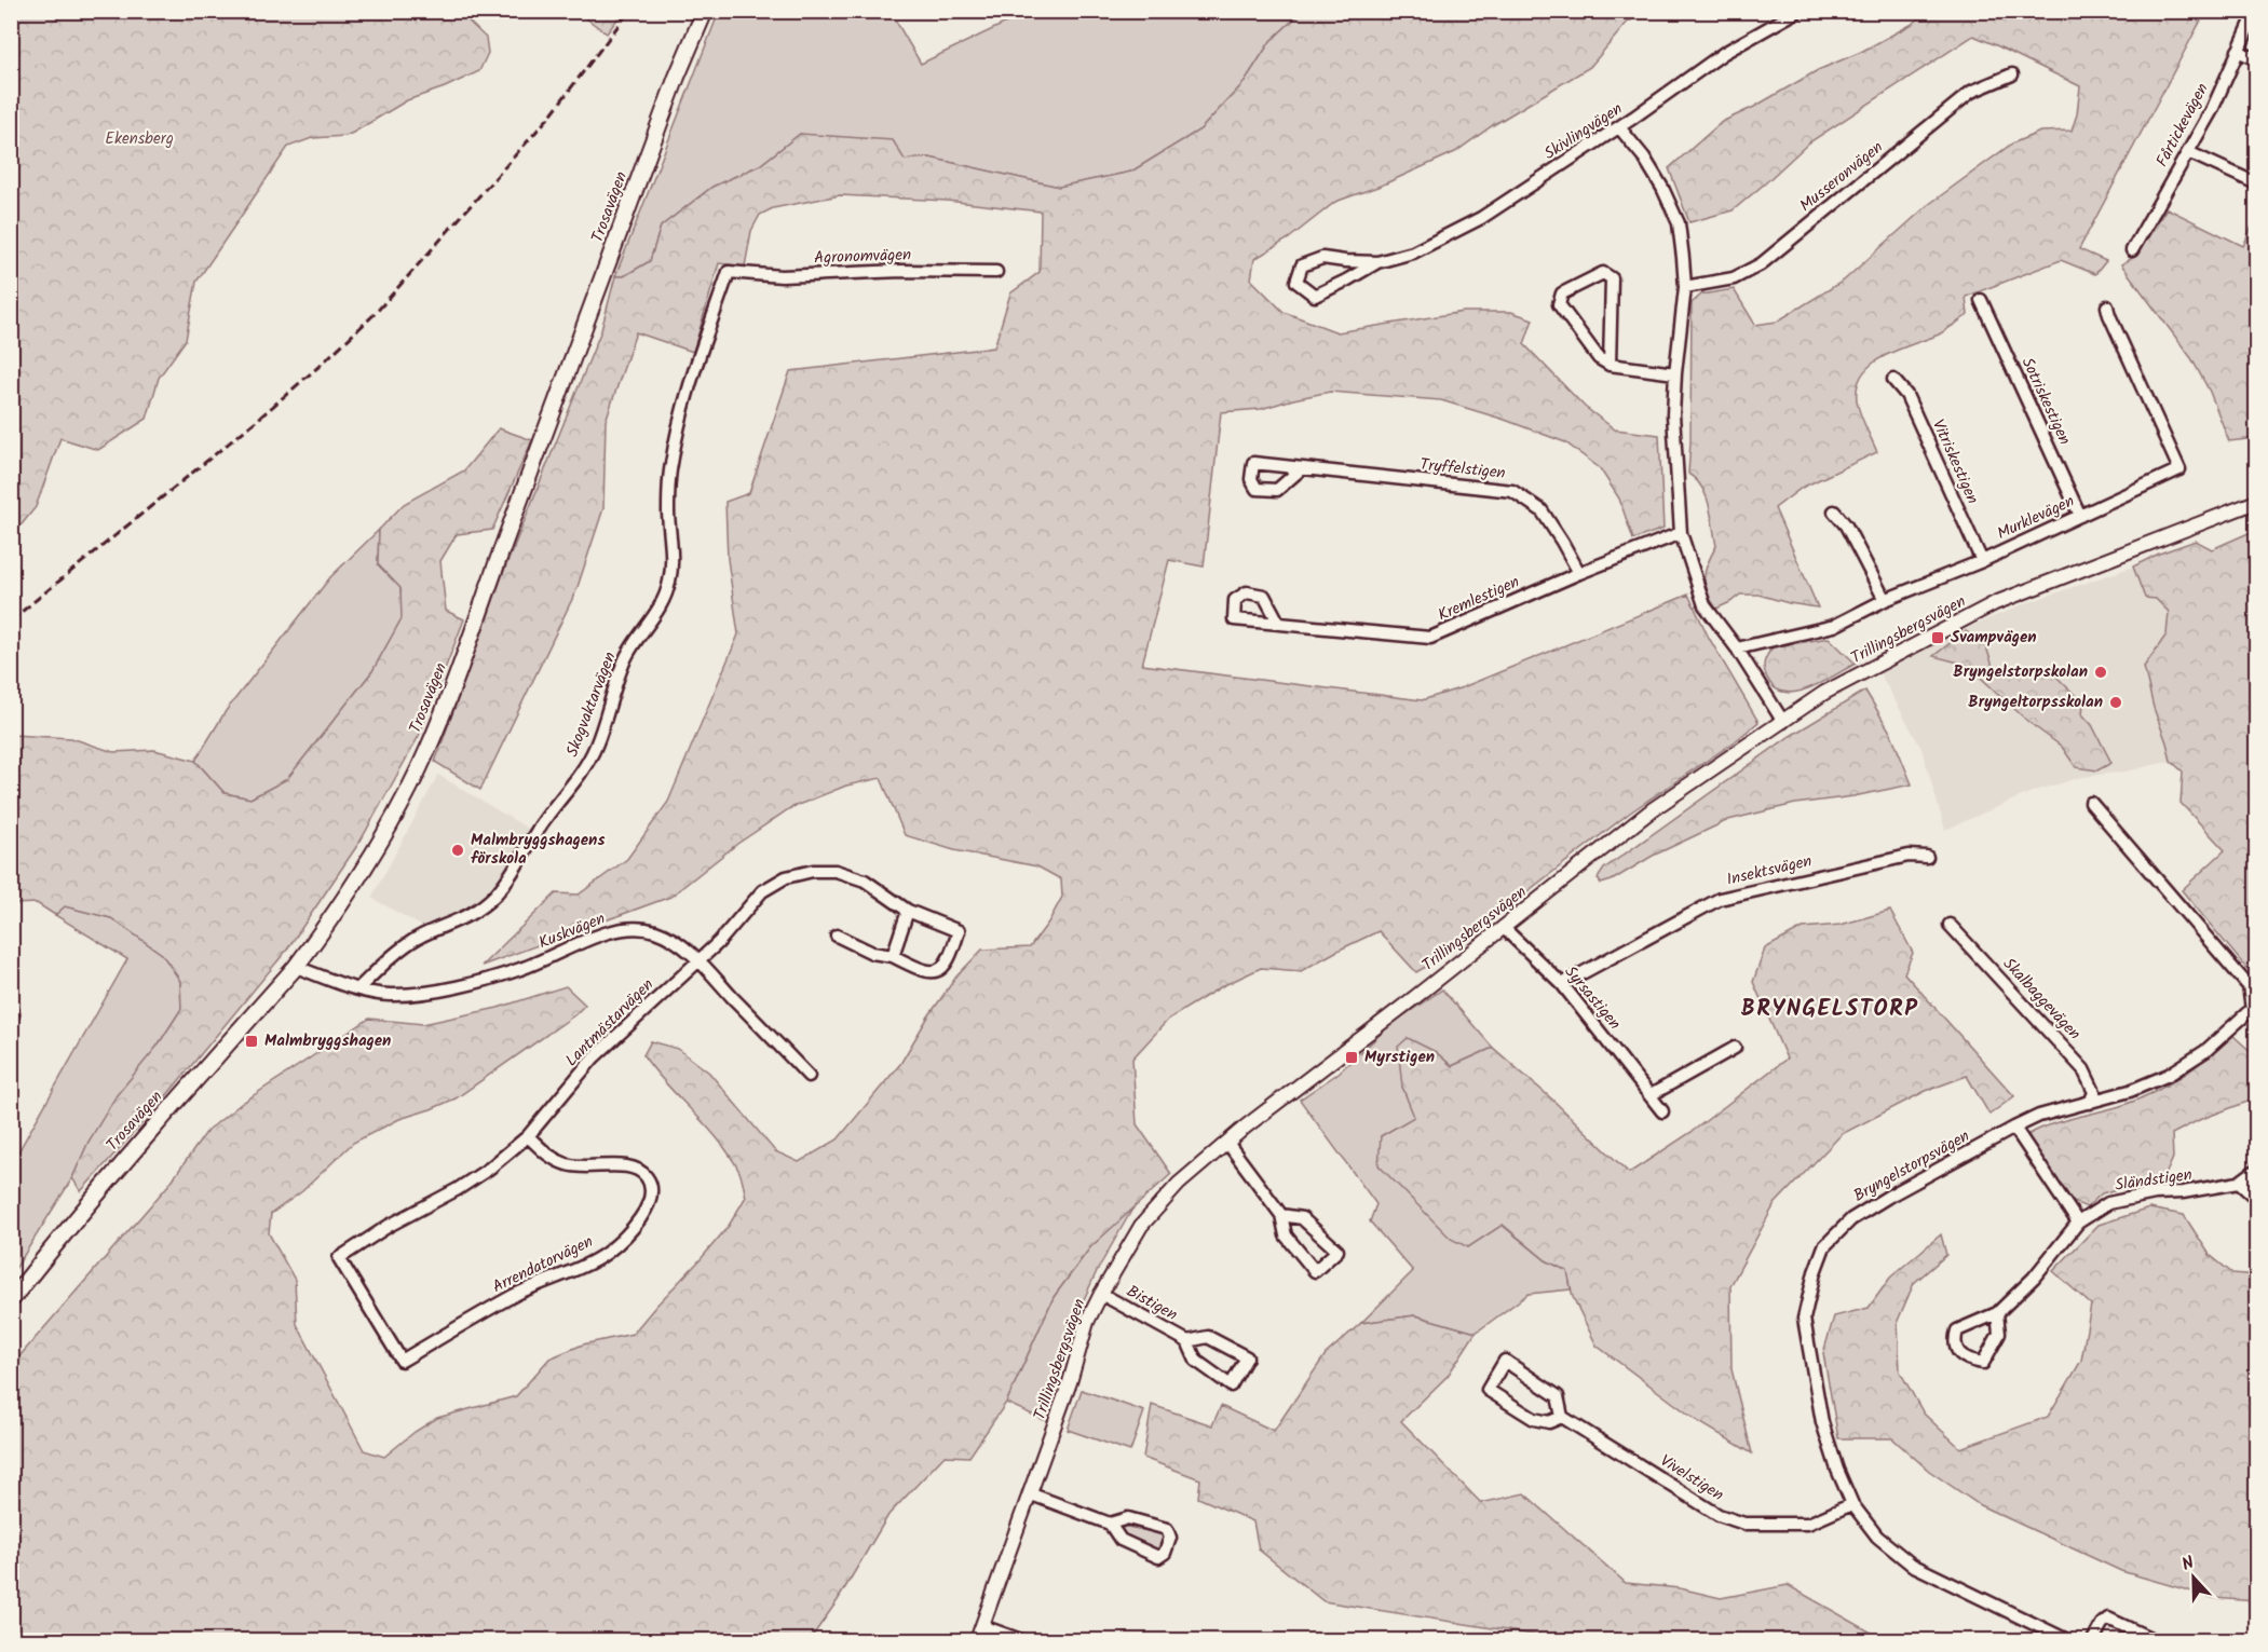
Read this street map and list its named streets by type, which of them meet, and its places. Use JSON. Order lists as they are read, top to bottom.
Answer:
{
  "streets": {
    "main road": ["Trosavägen"],
    "street": [
      "Fårtickevägen",
      "Skivlingvägen",
      "Musseronvägen",
      "Agronomvägen",
      "Sotriskestigen",
      "Vitriskestigen",
      "Tryffelstigen",
      "Murklevägen",
      "Kremlestigen",
      "Trillingsbergsvägen",
      "Skogvaktarvägen",
      "Insektsvägen",
      "Kuskvägen",
      "Syrsastigen",
      "Skalbaggevägen",
      "Lantmästarvägen",
      "Bryngelstorpsvägen",
      "Sländstigen",
      "Arrendatorvägen",
      "Bistigen",
      "Vivelstigen"
    ]
  },
  "crossings": [
    ["Trosavägen", "Kuskvägen"],
    ["Agronomvägen", "Skogvaktarvägen"],
    ["Sotriskestigen", "Murklevägen"],
    ["Vitriskestigen", "Murklevägen"],
    ["Tryffelstigen", "Kremlestigen"],
    ["Trillingsbergsvägen", "Syrsastigen"],
    ["Trillingsbergsvägen", "Bistigen"],
    ["Skogvaktarvägen", "Kuskvägen"],
    ["Insektsvägen", "Syrsastigen"],
    ["Kuskvägen", "Lantmästarvägen"],
    ["Skalbaggevägen", "Bryngelstorpsvägen"],
    ["Lantmästarvägen", "Arrendatorvägen"],
    ["Bryngelstorpsvägen", "Vivelstigen"]
  ],
  "districts": ["BRYNGELSTORP"],
  "parks": ["Ekensberg"],
  "places": {
    "transit": ["Svampvägen", "Malmbryggshagen", "Myrstigen"],
    "other": ["Bryngelstorpskolan", "Bryngeltorpsskolan", "Malmbryggshagens förskola"]
  },
  "north": "top"
}
